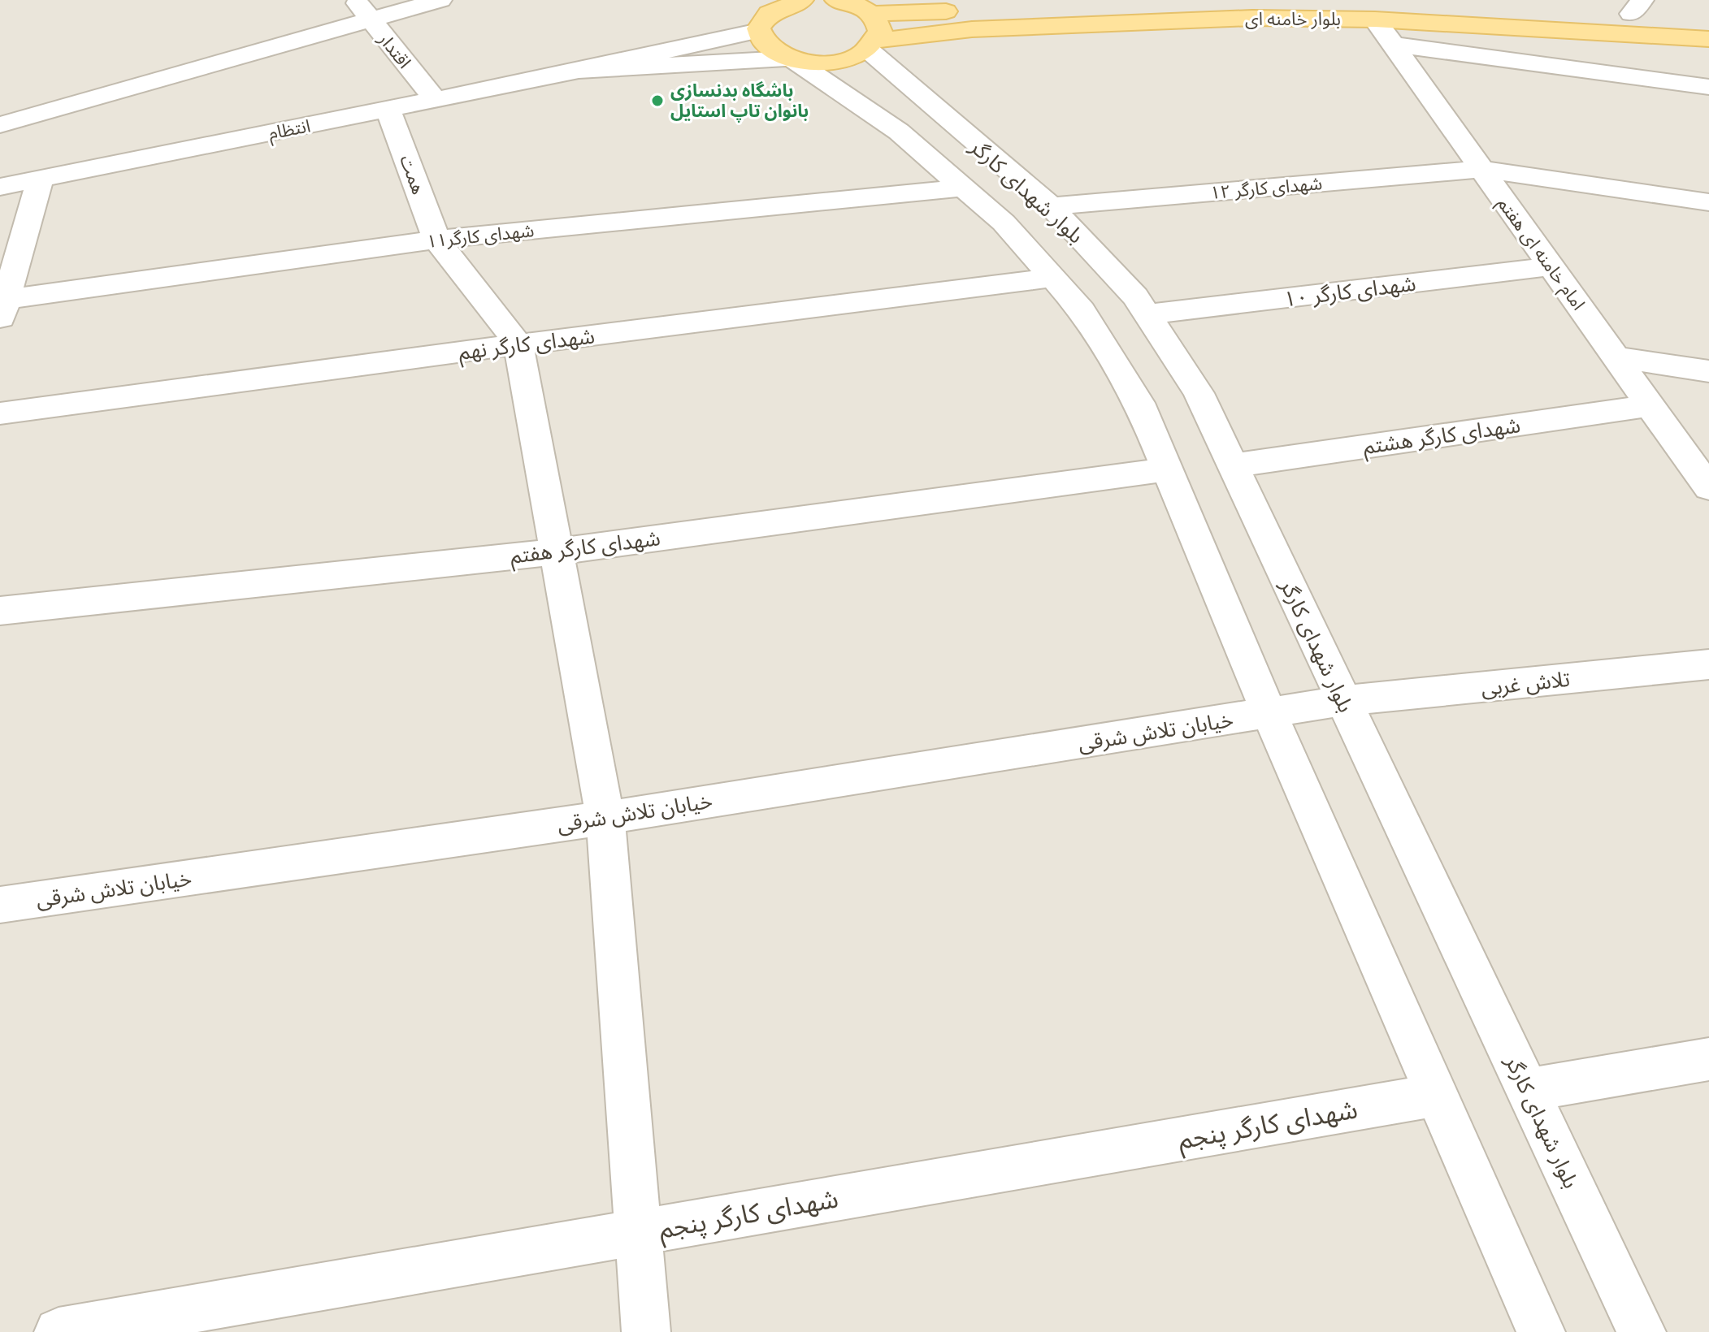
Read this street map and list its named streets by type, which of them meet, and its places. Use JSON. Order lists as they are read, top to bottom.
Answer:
{
  "streets": {
    "main road": ["بلوار خامنه ای"],
    "street": [
      "اقتدار",
      "انتظام",
      "همت",
      "شهدای کارگر ۱۲",
      "بلوار شهدای کارگر",
      "شهدای کارگر۱۱",
      "امام خامنه ای هفتم",
      "شهدای کارگر ۱۰",
      "شهدای کارگر نهم",
      "شهدای کارگر هشتم",
      "شهدای کارگر هفتم",
      "تلاش غربی",
      "خیابان تلاش شرقی",
      "شهدای کارگر پنجم"
    ]
  },
  "crossings": [
    ["بلوار خامنه ای", "بلوار شهدای کارگر"],
    ["بلوار خامنه ای", "امام خامنه ای هفتم"],
    ["اقتدار", "انتظام"],
    ["انتظام", "همت"],
    ["همت", "شهدای کارگر۱۱"],
    ["همت", "شهدای کارگر نهم"],
    ["شهدای کارگر ۱۲", "بلوار شهدای کارگر"],
    ["شهدای کارگر ۱۲", "امام خامنه ای هفتم"],
    ["بلوار شهدای کارگر", "شهدای کارگر۱۱"],
    ["بلوار شهدای کارگر", "شهدای کارگر ۱۰"],
    ["بلوار شهدای کارگر", "شهدای کارگر نهم"],
    ["بلوار شهدای کارگر", "شهدای کارگر هشتم"],
    ["بلوار شهدای کارگر", "شهدای کارگر هفتم"],
    ["بلوار شهدای کارگر", "تلاش غربی"],
    ["بلوار شهدای کارگر", "خیابان تلاش شرقی"],
    ["بلوار شهدای کارگر", "شهدای کارگر پنجم"],
    ["امام خامنه ای هفتم", "شهدای کارگر ۱۰"],
    ["امام خامنه ای هفتم", "شهدای کارگر هشتم"],
    ["تلاش غربی", "خیابان تلاش شرقی"]
  ],
  "places": ["باشگاه بدنسازی بانوان تاپ استایل"]
}
